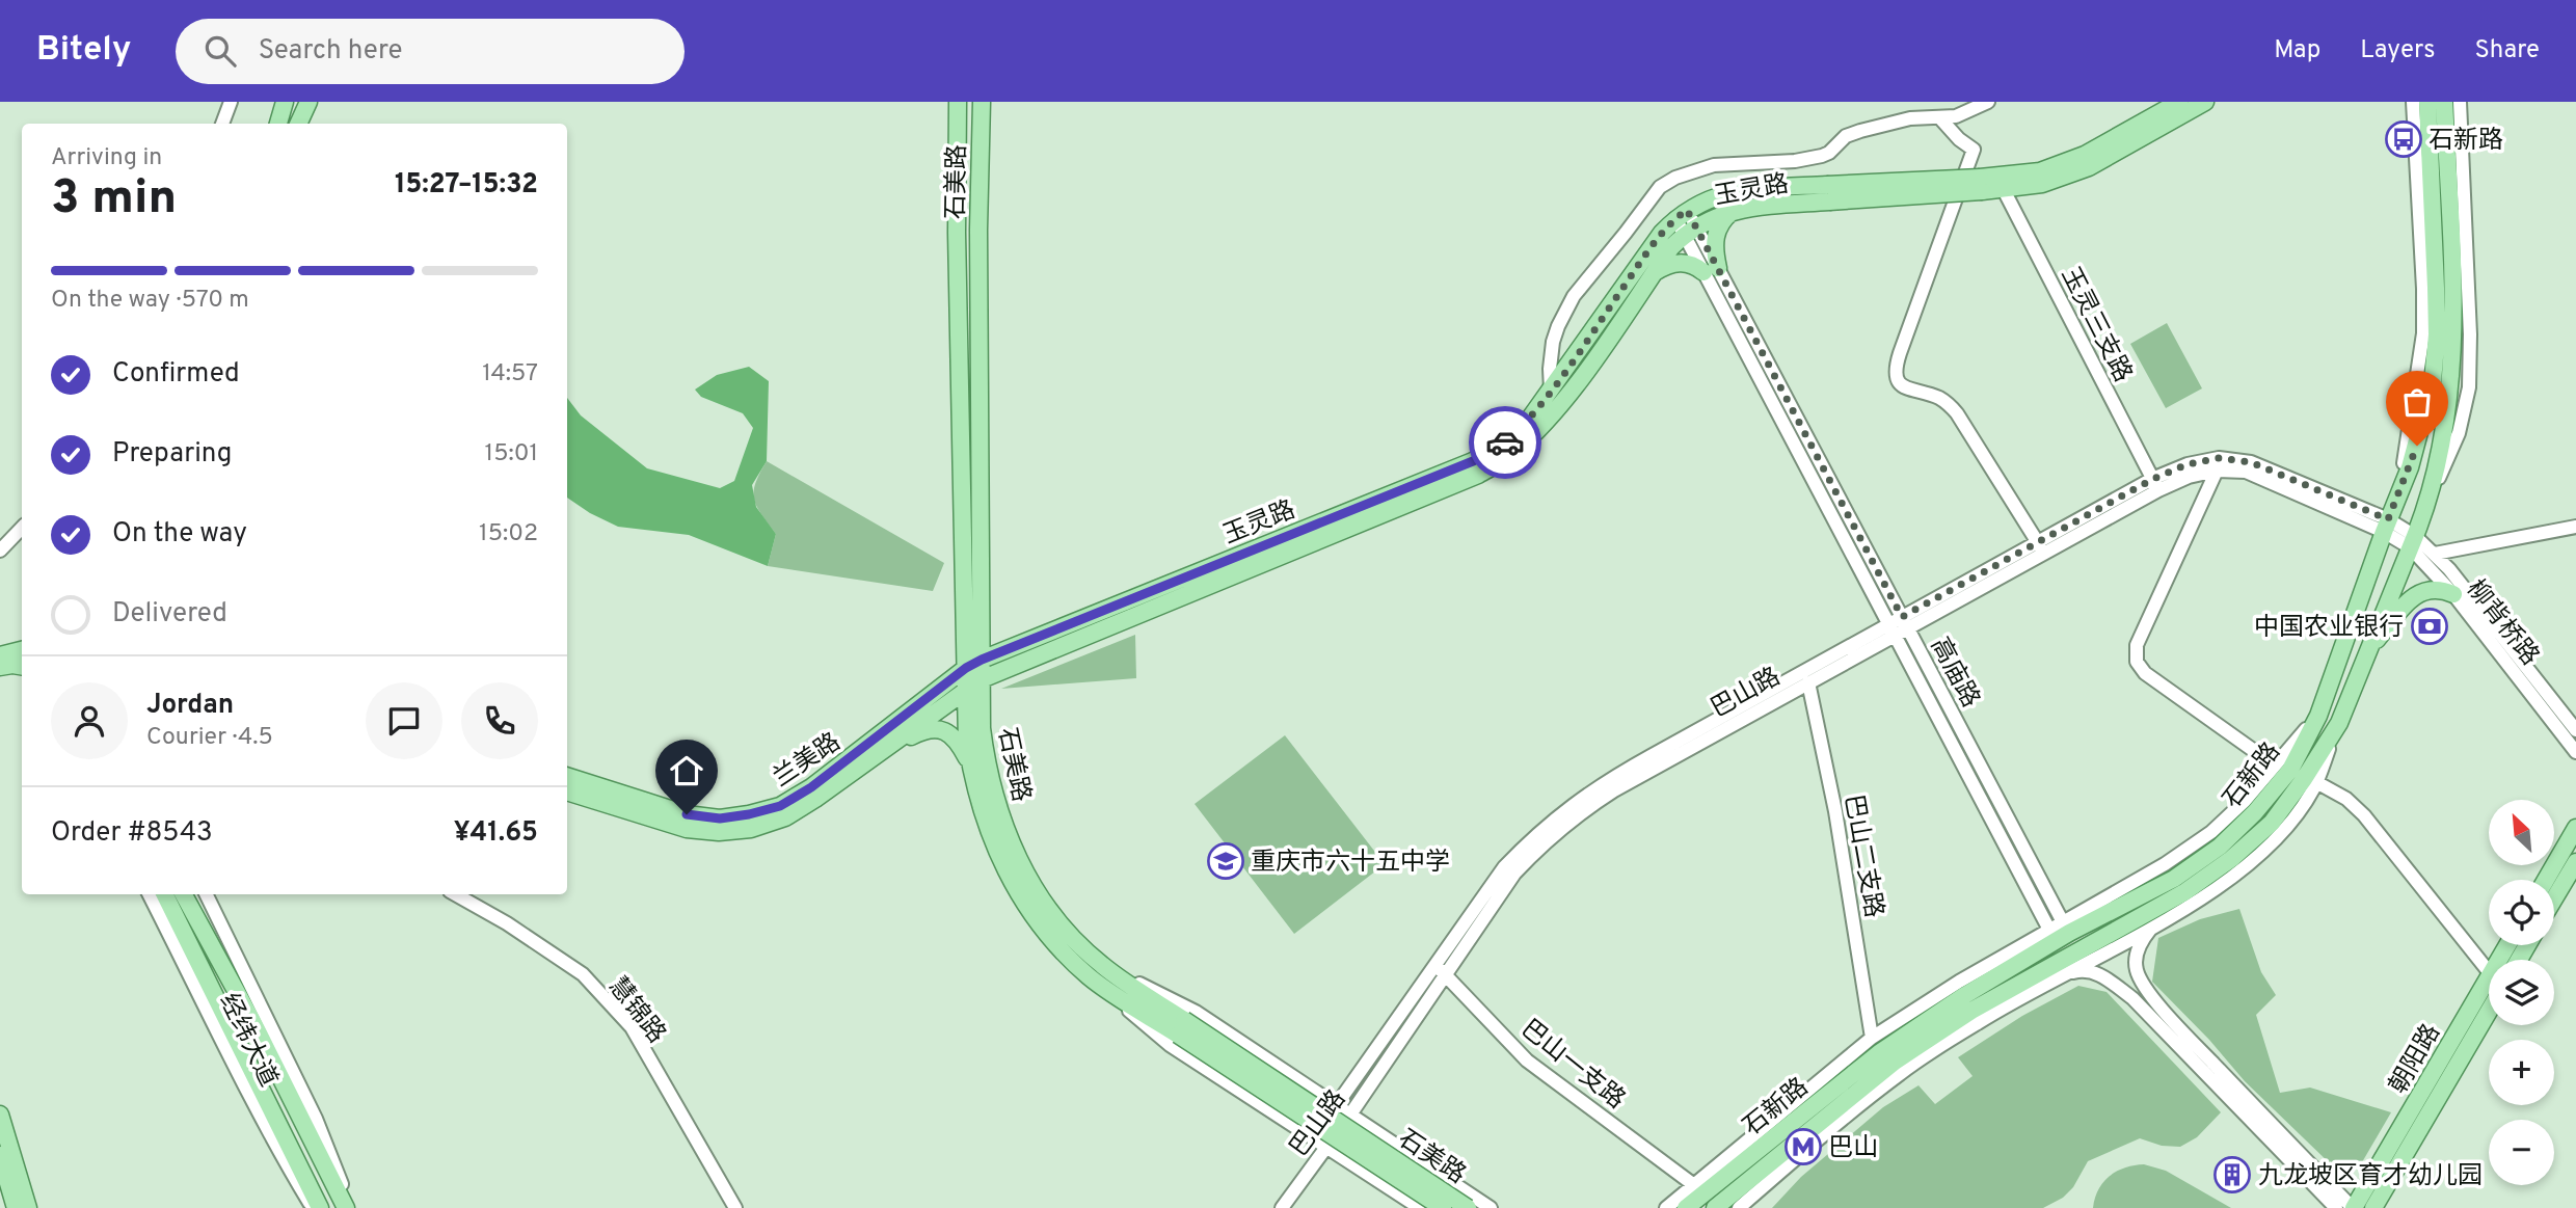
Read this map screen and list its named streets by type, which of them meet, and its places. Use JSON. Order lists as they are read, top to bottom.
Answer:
{
  "streets": {
    "main road": [
      "石美路",
      "玉灵路",
      "兰美路",
      "石新路",
      "经纬大道",
      "朝阳路"
    ],
    "street": [
      "玉灵三支路",
      "柳背桥路",
      "高庙路",
      "巴山路",
      "巴山二支路",
      "慧锦路",
      "巴山一支路"
    ]
  },
  "crossings": [
    ["石美路", "玉灵路"],
    ["石美路", "兰美路"],
    ["玉灵路", "玉灵三支路"],
    ["玉灵路", "高庙路"],
    ["玉灵路", "兰美路"],
    ["玉灵三支路", "巴山路"],
    ["柳背桥路", "巴山路"],
    ["柳背桥路", "石新路"],
    ["高庙路", "巴山路"],
    ["巴山路", "石新路"],
    ["巴山路", "巴山二支路"],
    ["巴山路", "巴山一支路"]
  ],
  "places": {
    "bus stop": ["石新路"],
    "bank": ["中国农业银行"],
    "school or university": ["重庆市六十五中学"],
    "metro station": ["巴山"],
    "building": ["九龙坡区育才幼儿园"]
  },
  "north": "top left",
  "page": {
    "header": "Bitely",
    "search": "Search here",
    "nav": ["Map", "Layers", "Share"],
    "heading": ["3 min", "Arriving in", "15:27–15:32"],
    "panel": [
      "Jordan",
      "Courier · 4.5",
      "Order #8543",
      "¥41.65"
    ],
    "bar": "On the way · 570 m",
    "list": [
      ["Confirmed", "14:57"],
      ["Preparing", "15:01"],
      ["On the way", "15:02"],
      "Delivered"
    ],
    "map_buttons": ["+", "−"]
  }
}
